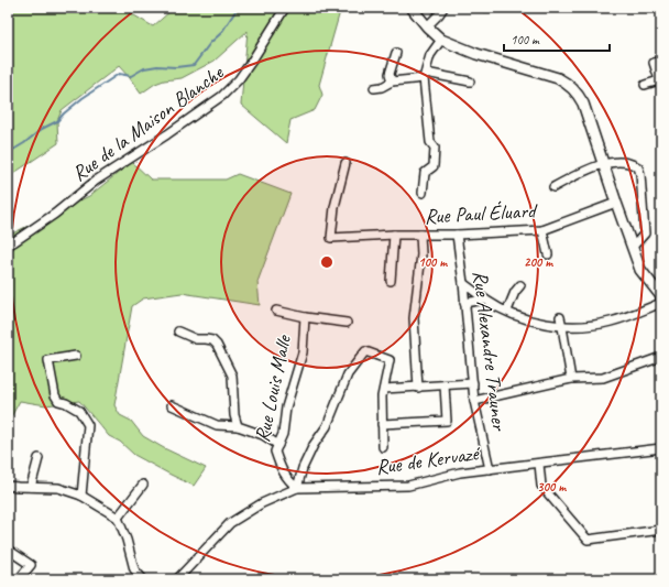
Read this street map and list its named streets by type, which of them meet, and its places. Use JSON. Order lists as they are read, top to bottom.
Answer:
{
  "streets": {
    "street": [
      "Rue de la Maison Blanche",
      "Rue Paul Éluard",
      "Rue Alexandre Trauner",
      "Rue Louis Malle",
      "Rue de Kervazé"
    ]
  },
  "crossings": [
    ["Rue Paul Éluard", "Rue Alexandre Trauner"],
    ["Rue Alexandre Trauner", "Rue de Kervazé"],
    ["Rue Louis Malle", "Rue de Kervazé"]
  ],
  "scale_bar": "100 m",
  "rings": ["100 m", "200 m", "300 m"]
}
